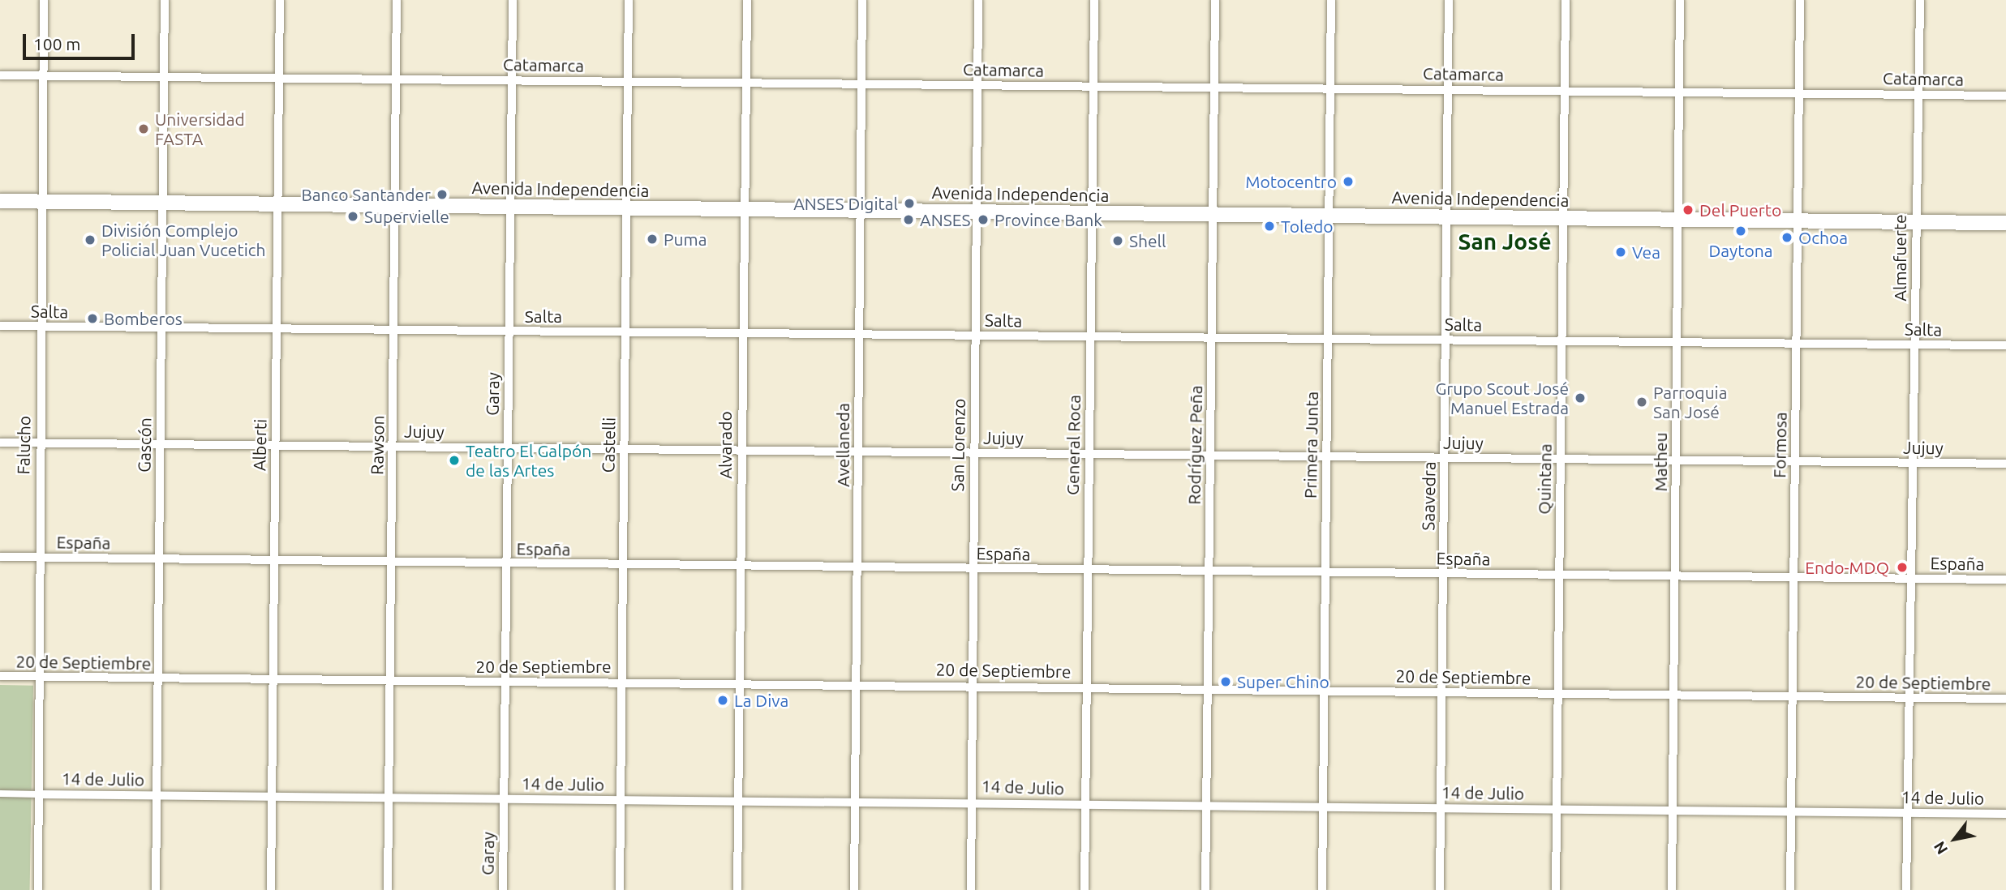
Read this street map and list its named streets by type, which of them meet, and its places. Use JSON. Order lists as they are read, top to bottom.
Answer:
{
  "streets": {
    "main road": ["Avenida Independencia"],
    "street": [
      "Catamarca",
      "Almafuerte",
      "Salta",
      "Garay",
      "Jujuy",
      "Falucho",
      "Gascón",
      "Alberti",
      "Rawson",
      "Castelli",
      "Alvarado",
      "Avellaneda",
      "San Lorenzo",
      "General Roca",
      "Rodríguez Peña",
      "Primera Junta",
      "Formosa",
      "Matheu",
      "Quintana",
      "Saavedra",
      "España",
      "20 de Septiembre",
      "14 de Julio"
    ]
  },
  "crossings": [
    ["Catamarca", "Almafuerte"],
    ["Catamarca", "Garay"],
    ["Catamarca", "Falucho"],
    ["Catamarca", "Gascón"],
    ["Catamarca", "Alberti"],
    ["Catamarca", "Rawson"],
    ["Catamarca", "Castelli"],
    ["Catamarca", "Alvarado"],
    ["Catamarca", "Avellaneda"],
    ["Catamarca", "San Lorenzo"],
    ["Catamarca", "General Roca"],
    ["Catamarca", "Rodríguez Peña"],
    ["Catamarca", "Primera Junta"],
    ["Catamarca", "Formosa"],
    ["Catamarca", "Matheu"],
    ["Catamarca", "Quintana"],
    ["Catamarca", "Saavedra"],
    ["Avenida Independencia", "Almafuerte"],
    ["Avenida Independencia", "Garay"],
    ["Avenida Independencia", "Falucho"],
    ["Avenida Independencia", "Gascón"],
    ["Avenida Independencia", "Alberti"],
    ["Avenida Independencia", "Rawson"],
    ["Avenida Independencia", "Castelli"],
    ["Avenida Independencia", "Alvarado"],
    ["Avenida Independencia", "Avellaneda"],
    ["Avenida Independencia", "San Lorenzo"],
    ["Avenida Independencia", "General Roca"],
    ["Avenida Independencia", "Rodríguez Peña"],
    ["Avenida Independencia", "Primera Junta"],
    ["Avenida Independencia", "Formosa"],
    ["Avenida Independencia", "Matheu"],
    ["Avenida Independencia", "Quintana"],
    ["Avenida Independencia", "Saavedra"],
    ["Almafuerte", "Salta"],
    ["Almafuerte", "Jujuy"],
    ["Almafuerte", "España"],
    ["Almafuerte", "20 de Septiembre"],
    ["Almafuerte", "14 de Julio"],
    ["Salta", "Garay"],
    ["Salta", "Falucho"],
    ["Salta", "Gascón"],
    ["Salta", "Alberti"],
    ["Salta", "Rawson"],
    ["Salta", "Castelli"],
    ["Salta", "Alvarado"],
    ["Salta", "Avellaneda"],
    ["Salta", "San Lorenzo"],
    ["Salta", "General Roca"],
    ["Salta", "Rodríguez Peña"],
    ["Salta", "Primera Junta"],
    ["Salta", "Formosa"],
    ["Salta", "Matheu"],
    ["Salta", "Quintana"],
    ["Salta", "Saavedra"],
    ["Garay", "Jujuy"],
    ["Garay", "España"],
    ["Garay", "20 de Septiembre"],
    ["Garay", "14 de Julio"],
    ["Jujuy", "Falucho"],
    ["Jujuy", "Gascón"],
    ["Jujuy", "Alberti"],
    ["Jujuy", "Rawson"],
    ["Jujuy", "Castelli"],
    ["Jujuy", "Alvarado"],
    ["Jujuy", "Avellaneda"],
    ["Jujuy", "San Lorenzo"],
    ["Jujuy", "General Roca"],
    ["Jujuy", "Rodríguez Peña"],
    ["Jujuy", "Primera Junta"],
    ["Jujuy", "Formosa"],
    ["Jujuy", "Matheu"],
    ["Jujuy", "Quintana"],
    ["Jujuy", "Saavedra"],
    ["Falucho", "España"],
    ["Falucho", "20 de Septiembre"],
    ["Falucho", "14 de Julio"],
    ["Gascón", "España"],
    ["Gascón", "20 de Septiembre"],
    ["Gascón", "14 de Julio"],
    ["Alberti", "España"],
    ["Alberti", "20 de Septiembre"],
    ["Alberti", "14 de Julio"],
    ["Rawson", "España"],
    ["Rawson", "20 de Septiembre"],
    ["Rawson", "14 de Julio"],
    ["Castelli", "España"],
    ["Castelli", "20 de Septiembre"],
    ["Castelli", "14 de Julio"],
    ["Alvarado", "España"],
    ["Alvarado", "20 de Septiembre"],
    ["Alvarado", "14 de Julio"],
    ["Avellaneda", "España"],
    ["Avellaneda", "20 de Septiembre"],
    ["Avellaneda", "14 de Julio"],
    ["San Lorenzo", "España"],
    ["San Lorenzo", "20 de Septiembre"],
    ["San Lorenzo", "14 de Julio"],
    ["General Roca", "España"],
    ["General Roca", "20 de Septiembre"],
    ["General Roca", "14 de Julio"],
    ["Rodríguez Peña", "España"],
    ["Rodríguez Peña", "20 de Septiembre"],
    ["Rodríguez Peña", "14 de Julio"],
    ["Primera Junta", "España"],
    ["Primera Junta", "20 de Septiembre"],
    ["Primera Junta", "14 de Julio"],
    ["Formosa", "España"],
    ["Formosa", "20 de Septiembre"],
    ["Formosa", "14 de Julio"],
    ["Matheu", "España"],
    ["Matheu", "20 de Septiembre"],
    ["Matheu", "14 de Julio"],
    ["Quintana", "España"],
    ["Quintana", "20 de Septiembre"],
    ["Quintana", "14 de Julio"],
    ["Saavedra", "España"],
    ["Saavedra", "20 de Septiembre"],
    ["Saavedra", "14 de Julio"]
  ],
  "districts": ["San José"],
  "places": [
    "Universidad FASTA",
    "Motocentro",
    "Banco Santander",
    "ANSES Digital",
    "Del Puerto",
    "Supervielle",
    "ANSES",
    "Province Bank",
    "Toledo",
    "Daytona",
    "Ochoa",
    "Puma",
    "División Complejo Policial Juan Vucetich",
    "Shell",
    "Vea",
    "Bomberos",
    "Grupo Scout José Manuel Estrada",
    "Parroquia San José",
    "Teatro El Galpón de las Artes",
    "Endo-MDQ",
    "Super Chino",
    "La Diva"
  ],
  "scale_bar": "100 m",
  "north": "bottom left"
}
